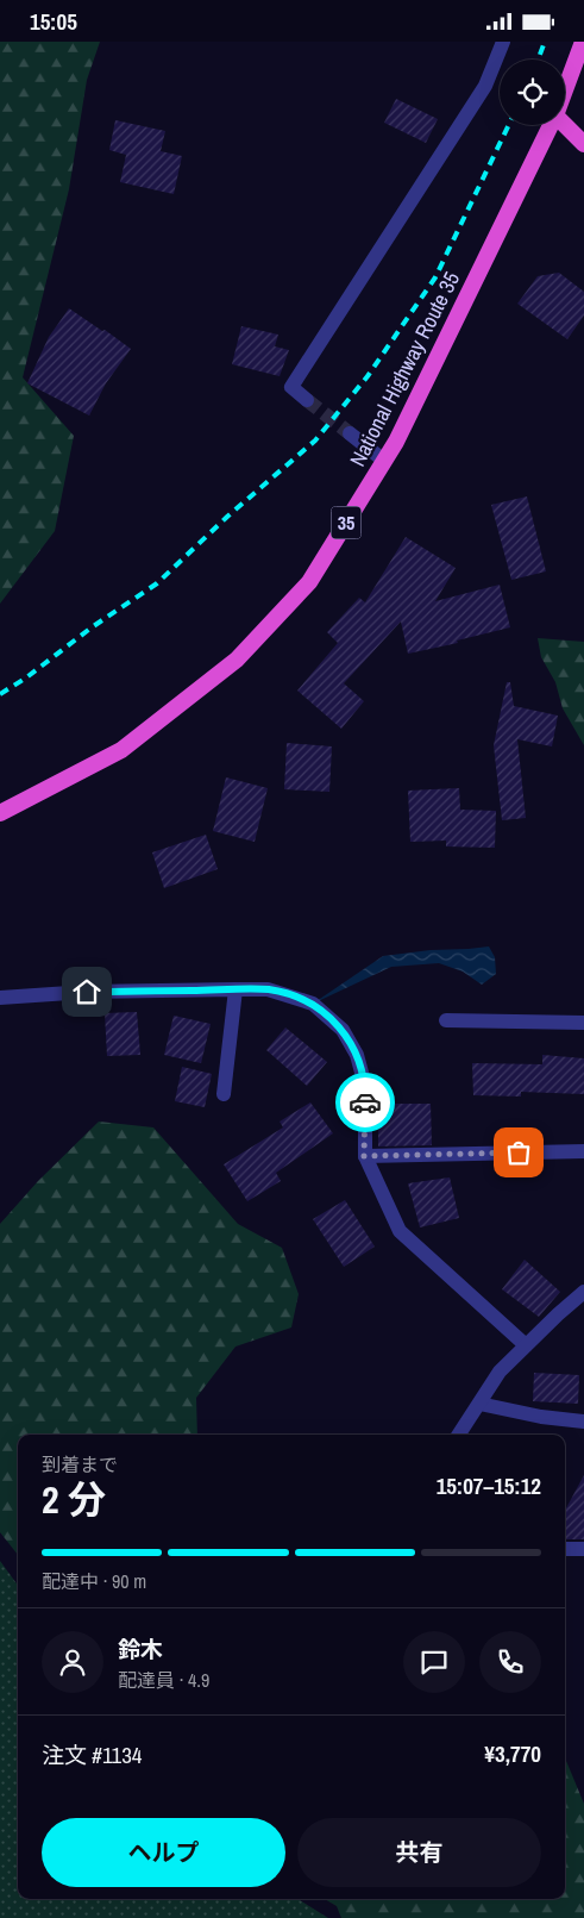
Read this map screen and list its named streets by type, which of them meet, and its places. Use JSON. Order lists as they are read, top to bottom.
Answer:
{
  "streets": {
    "highway": ["National Highway Route 35", "35"]
  },
  "page": {
    "status": "15:05",
    "heading": ["2 分", "到着まで", "15:07–15:12"],
    "panel": [
      "鈴木",
      "配達員 · 4.9",
      "注文 #1134",
      "¥3,770"
    ],
    "bar": "配達中 · 90 m",
    "buttons": ["ヘルプ", "共有"]
  }
}
